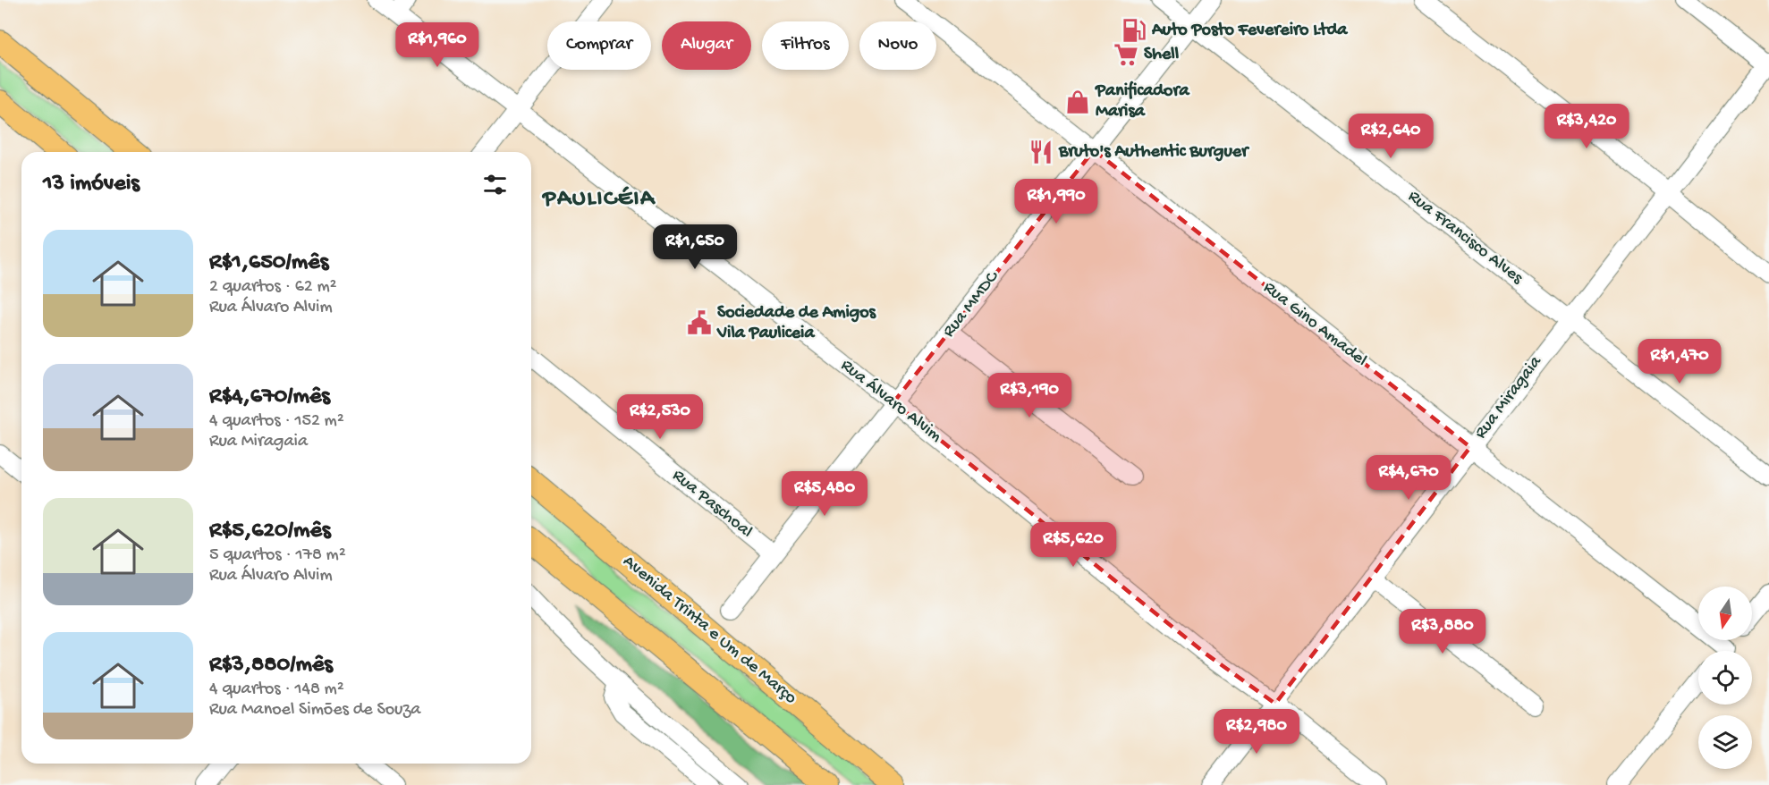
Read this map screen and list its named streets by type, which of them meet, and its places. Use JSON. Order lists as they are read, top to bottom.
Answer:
{
  "streets": {
    "main road": ["Avenida Trinta e Um de Março"],
    "street": [
      "Rua Francisco Alves",
      "Rua MMDC",
      "Rua Gino Amadel",
      "Rua Miragaia",
      "Rua Álvaro Alvim",
      "Rua Paschoal"
    ]
  },
  "crossings": [
    ["Rua Francisco Alves", "Rua MMDC"],
    ["Rua Francisco Alves", "Rua Miragaia"],
    ["Rua MMDC", "Rua Gino Amadel"],
    ["Rua MMDC", "Rua Álvaro Alvim"],
    ["Rua MMDC", "Rua Paschoal"],
    ["Rua Gino Amadel", "Rua Miragaia"],
    ["Rua Miragaia", "Rua Álvaro Alvim"]
  ],
  "districts": ["PAULICÉIA"],
  "places": {
    "fuel station": ["Auto Posto Fevereiro Ltda"],
    "supermarket": ["Shell"],
    "shop": ["Panificadora Marisa"],
    "restaurant": ["Bruto's Authentic Burguer"],
    "public building": ["Sociedade de Amigos Vila Pauliceia"]
  },
  "north": "bottom",
  "page": {
    "chip": [
      "Comprar",
      "Alugar",
      "Filtros",
      "Novo"
    ],
    "price": [
      "R$1,960",
      "R$3,420",
      "R$2,640",
      "R$1,990",
      "R$1,650",
      "R$1,470",
      "R$3,190",
      "R$2,530",
      "R$4,670",
      "R$5,480",
      "R$5,620",
      "R$3,880",
      "R$2,980"
    ],
    "heading": "13 imóveis",
    "list": [
      {
        "name": "R$1,650/mês",
        "note": "2 quartos · 62 m² · Rua Álvaro Alvim"
      },
      {
        "name": "R$4,670/mês",
        "note": "4 quartos · 152 m² · Rua Miragaia"
      },
      {
        "name": "R$5,620/mês",
        "note": "5 quartos · 178 m² · Rua Álvaro Alvim"
      },
      {
        "name": "R$3,880/mês",
        "note": "4 quartos · 148 m² · Rua Manoel Simões de Souza"
      }
    ]
  }
}
